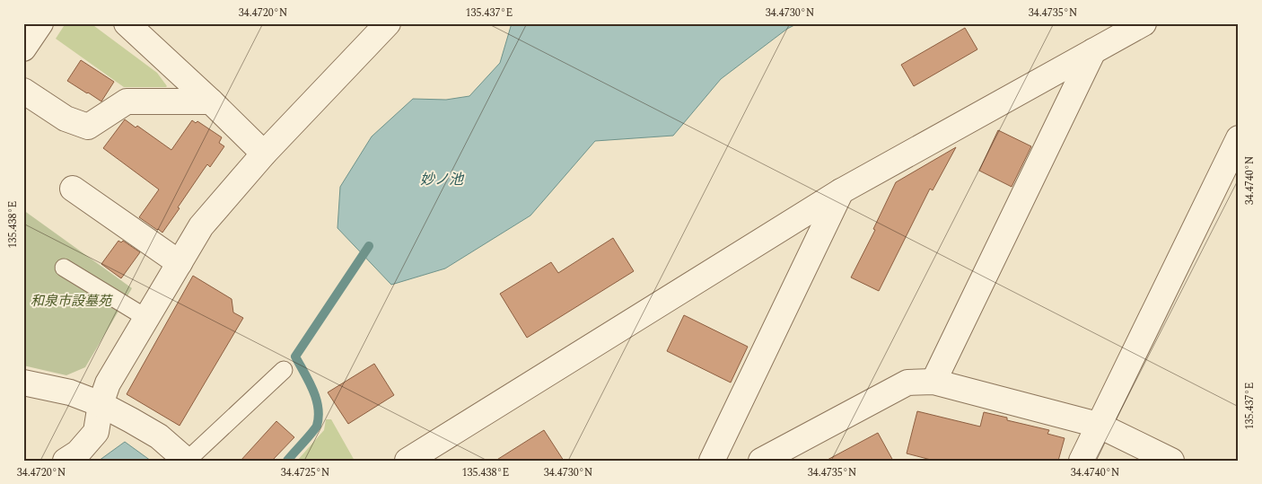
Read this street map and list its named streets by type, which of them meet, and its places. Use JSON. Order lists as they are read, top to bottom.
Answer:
{
  "water": ["妙ノ池"],
  "parks": ["和泉市設墓苑"],
  "coordinates": [
    "34.4720°N",
    "135.437°E",
    "34.4730°N",
    "34.4735°N",
    "34.4740°N",
    "135.438°E",
    "34.4725°N"
  ]
}
